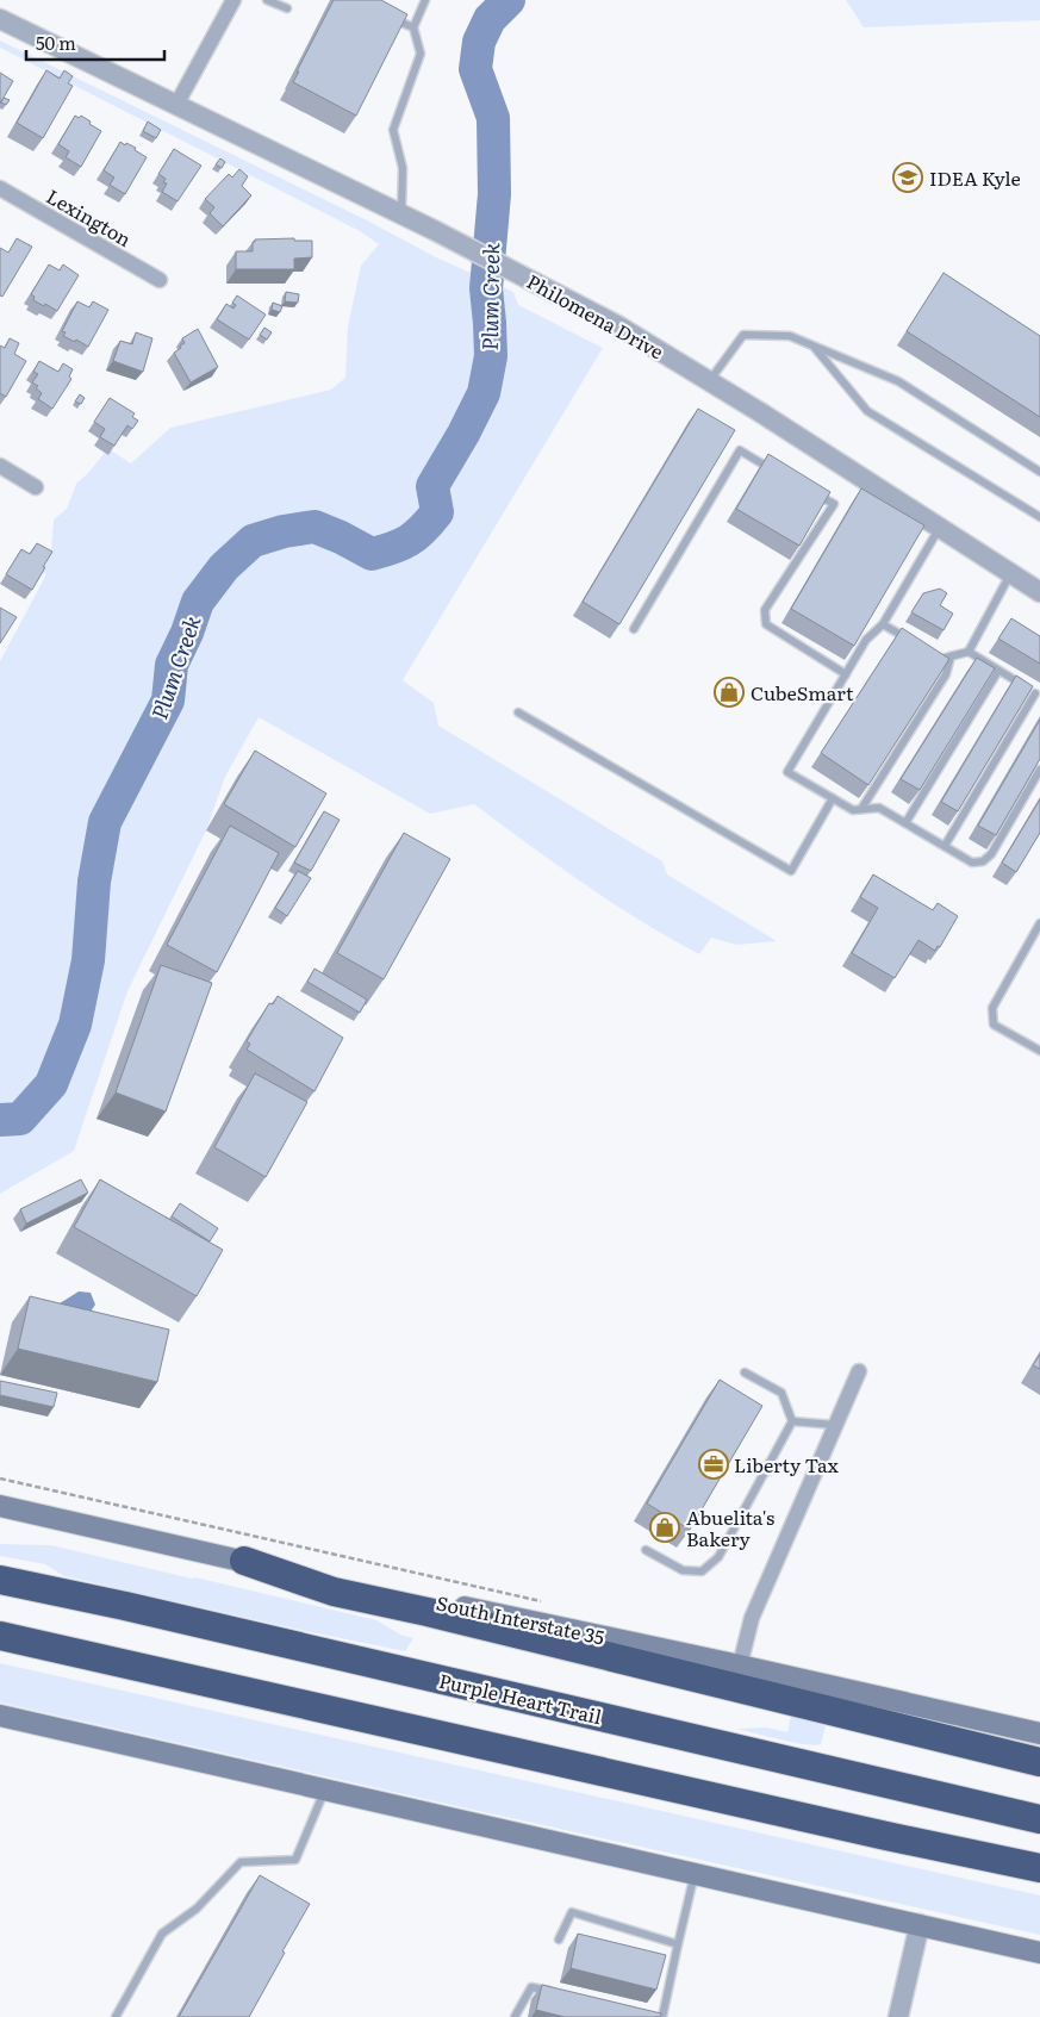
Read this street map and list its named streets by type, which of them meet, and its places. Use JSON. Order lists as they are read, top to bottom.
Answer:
{
  "streets": {
    "highway": ["Purple Heart Trail"],
    "main road": ["South Interstate 35"],
    "street": ["Lexington", "Philomena Drive"]
  },
  "water": ["Plum Creek"],
  "places": {
    "school or university": ["IDEA Kyle"],
    "shop": ["CubeSmart", "Abuelita's Bakery"],
    "office": ["Liberty Tax"]
  },
  "scale_bar": "50 m"
}
